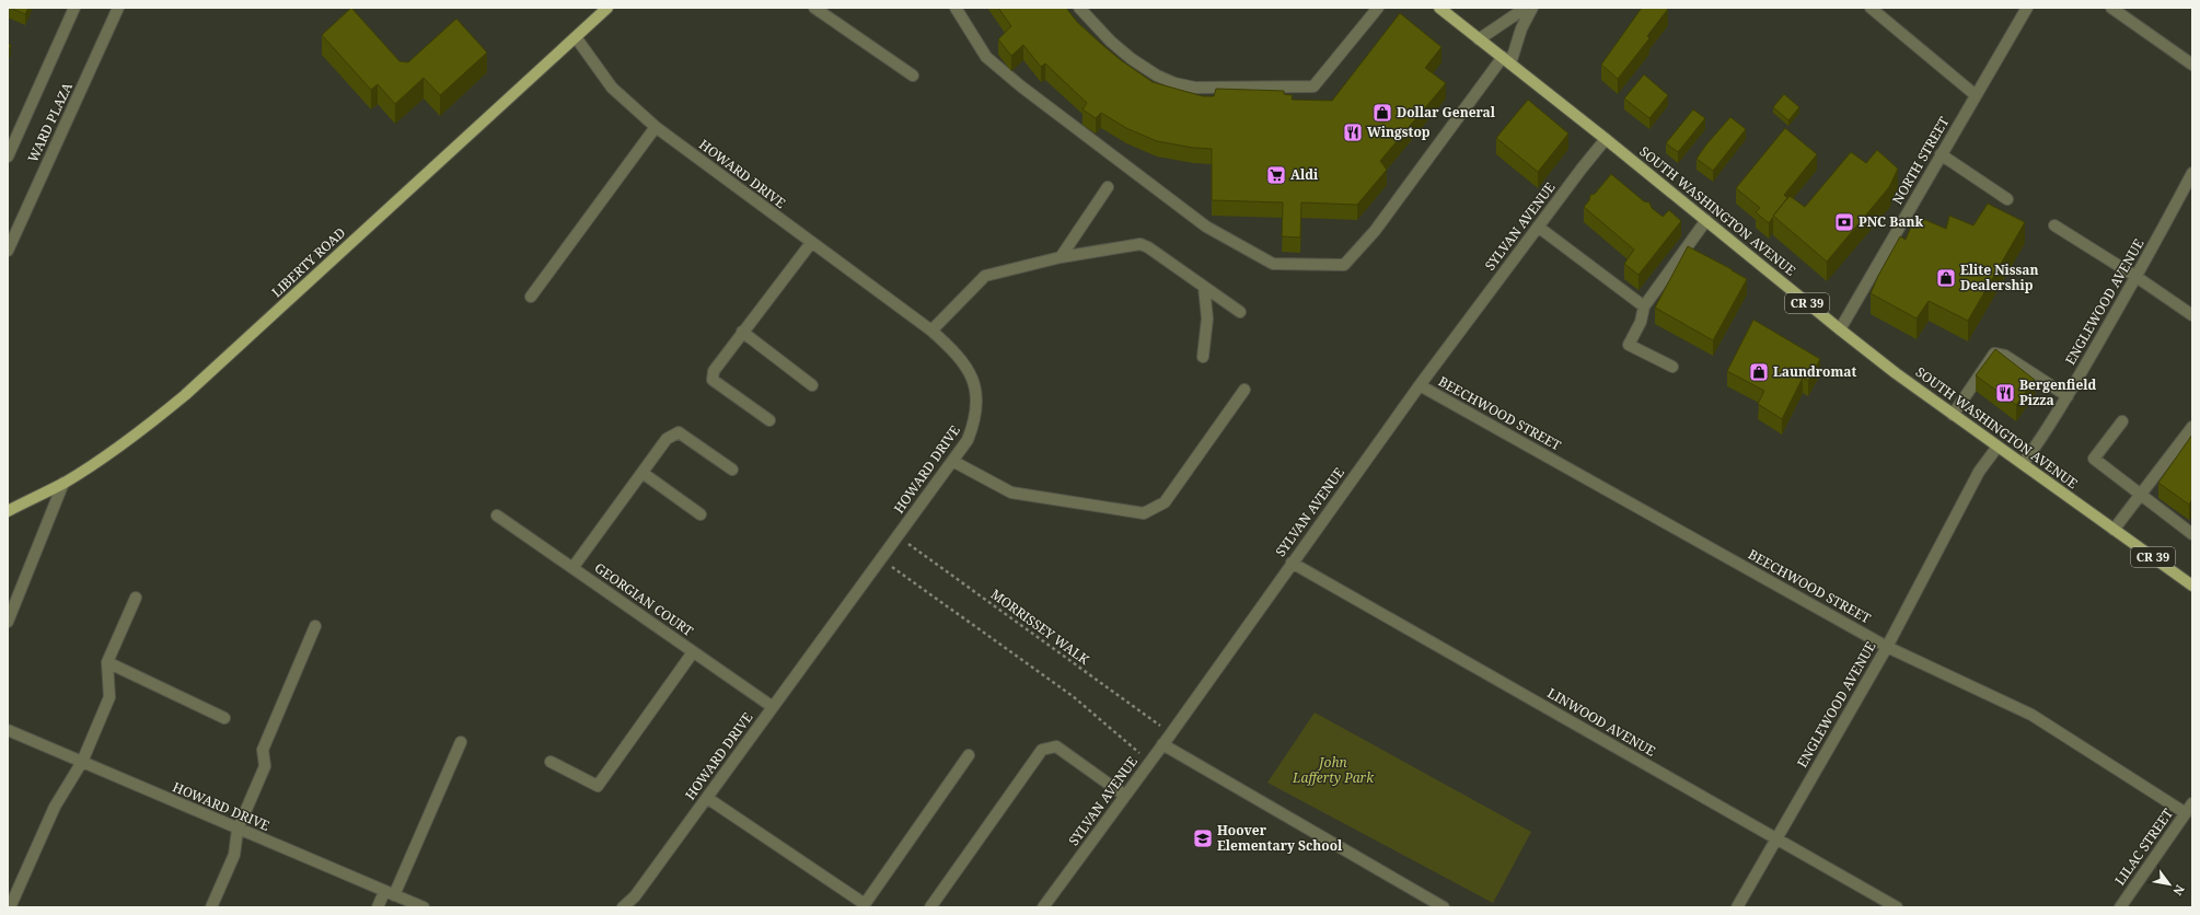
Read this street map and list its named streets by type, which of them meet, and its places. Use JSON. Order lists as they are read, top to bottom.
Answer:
{
  "streets": {
    "main road": ["SOUTH WASHINGTON AVENUE", "LIBERTY ROAD", "CR 39"],
    "street": [
      "WARD PLAZA",
      "NORTH STREET",
      "HOWARD DRIVE",
      "SYLVAN AVENUE",
      "ENGLEWOOD AVENUE",
      "BEECHWOOD STREET",
      "GEORGIAN COURT",
      "LINWOOD AVENUE",
      "LILAC STREET"
    ],
    "path": ["MORRISSEY WALK"]
  },
  "crossings": [
    ["NORTH STREET", "SOUTH WASHINGTON AVENUE"],
    ["HOWARD DRIVE", "LIBERTY ROAD"],
    ["HOWARD DRIVE", "GEORGIAN COURT"],
    ["HOWARD DRIVE", "MORRISSEY WALK"],
    ["SOUTH WASHINGTON AVENUE", "SYLVAN AVENUE"],
    ["SOUTH WASHINGTON AVENUE", "ENGLEWOOD AVENUE"],
    ["SYLVAN AVENUE", "BEECHWOOD STREET"],
    ["SYLVAN AVENUE", "MORRISSEY WALK"],
    ["SYLVAN AVENUE", "LINWOOD AVENUE"],
    ["ENGLEWOOD AVENUE", "BEECHWOOD STREET"],
    ["ENGLEWOOD AVENUE", "LINWOOD AVENUE"],
    ["BEECHWOOD STREET", "LILAC STREET"]
  ],
  "parks": ["John Lafferty Park"],
  "places": {
    "shop": ["Dollar General", "Elite Nissan Dealership", "Laundromat"],
    "restaurant": ["Wingstop", "Bergenfield Pizza"],
    "supermarket": ["Aldi"],
    "bank": ["PNC Bank"],
    "school or university": ["Hoover Elementary School"]
  },
  "north": "bottom right"
}
